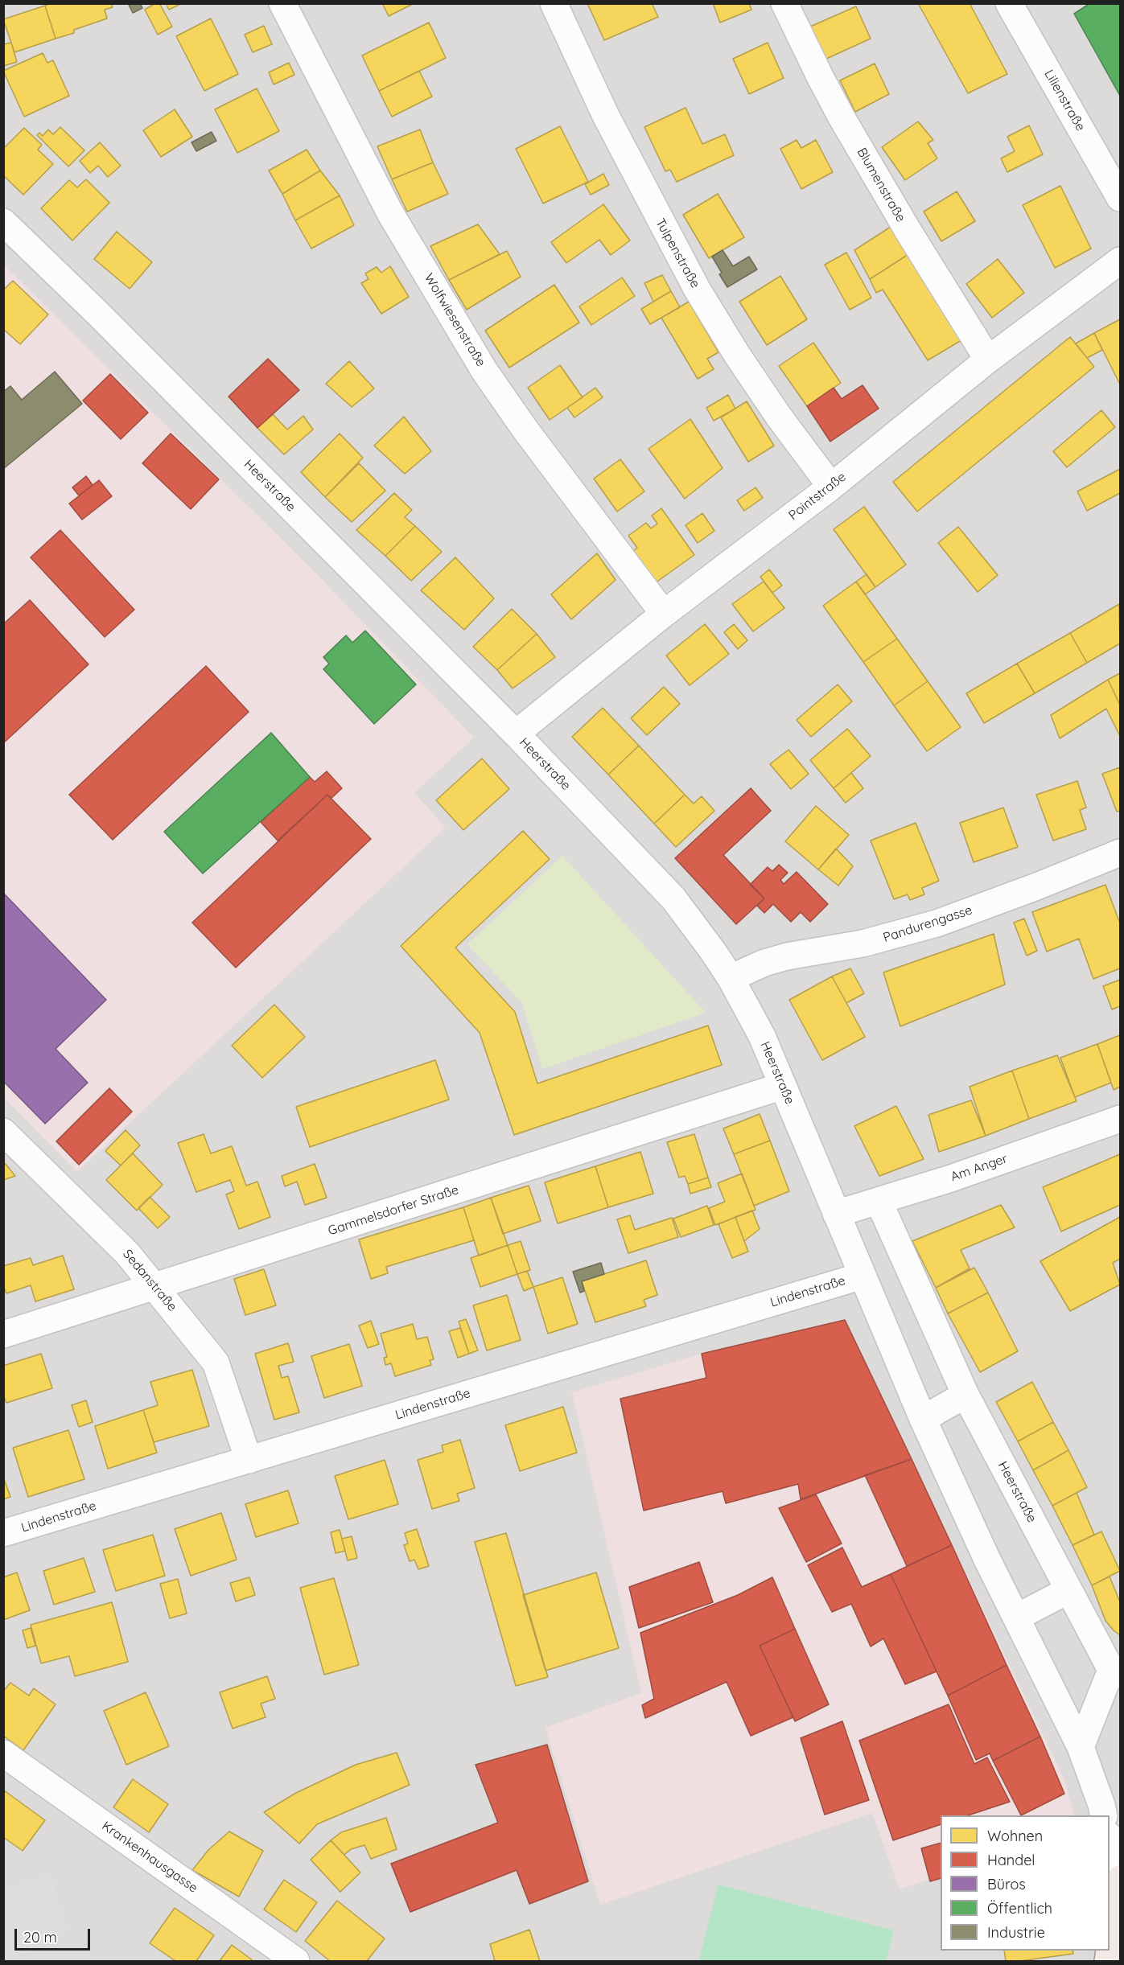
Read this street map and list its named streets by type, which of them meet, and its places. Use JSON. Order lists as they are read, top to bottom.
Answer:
{
  "streets": {
    "street": [
      "Lilienstraße",
      "Blumenstraße",
      "Tulpenstraße",
      "Wolfwiesenstraße",
      "Heerstraße",
      "Pointstraße",
      "Pandurengasse",
      "Am Anger",
      "Gammelsdorfer Straße",
      "Sedanstraße",
      "Lindenstraße",
      "Krankenhausgasse"
    ]
  },
  "crossings": [
    ["Blumenstraße", "Pointstraße"],
    ["Tulpenstraße", "Pointstraße"],
    ["Wolfwiesenstraße", "Pointstraße"],
    ["Heerstraße", "Pointstraße"],
    ["Heerstraße", "Pandurengasse"],
    ["Heerstraße", "Am Anger"],
    ["Heerstraße", "Gammelsdorfer Straße"],
    ["Heerstraße", "Lindenstraße"],
    ["Gammelsdorfer Straße", "Sedanstraße"],
    ["Sedanstraße", "Lindenstraße"]
  ],
  "legend": [
    "Wohnen",
    "Handel",
    "Büros",
    "Öffentlich",
    "Industrie"
  ],
  "scale_bar": "20 m"
}
